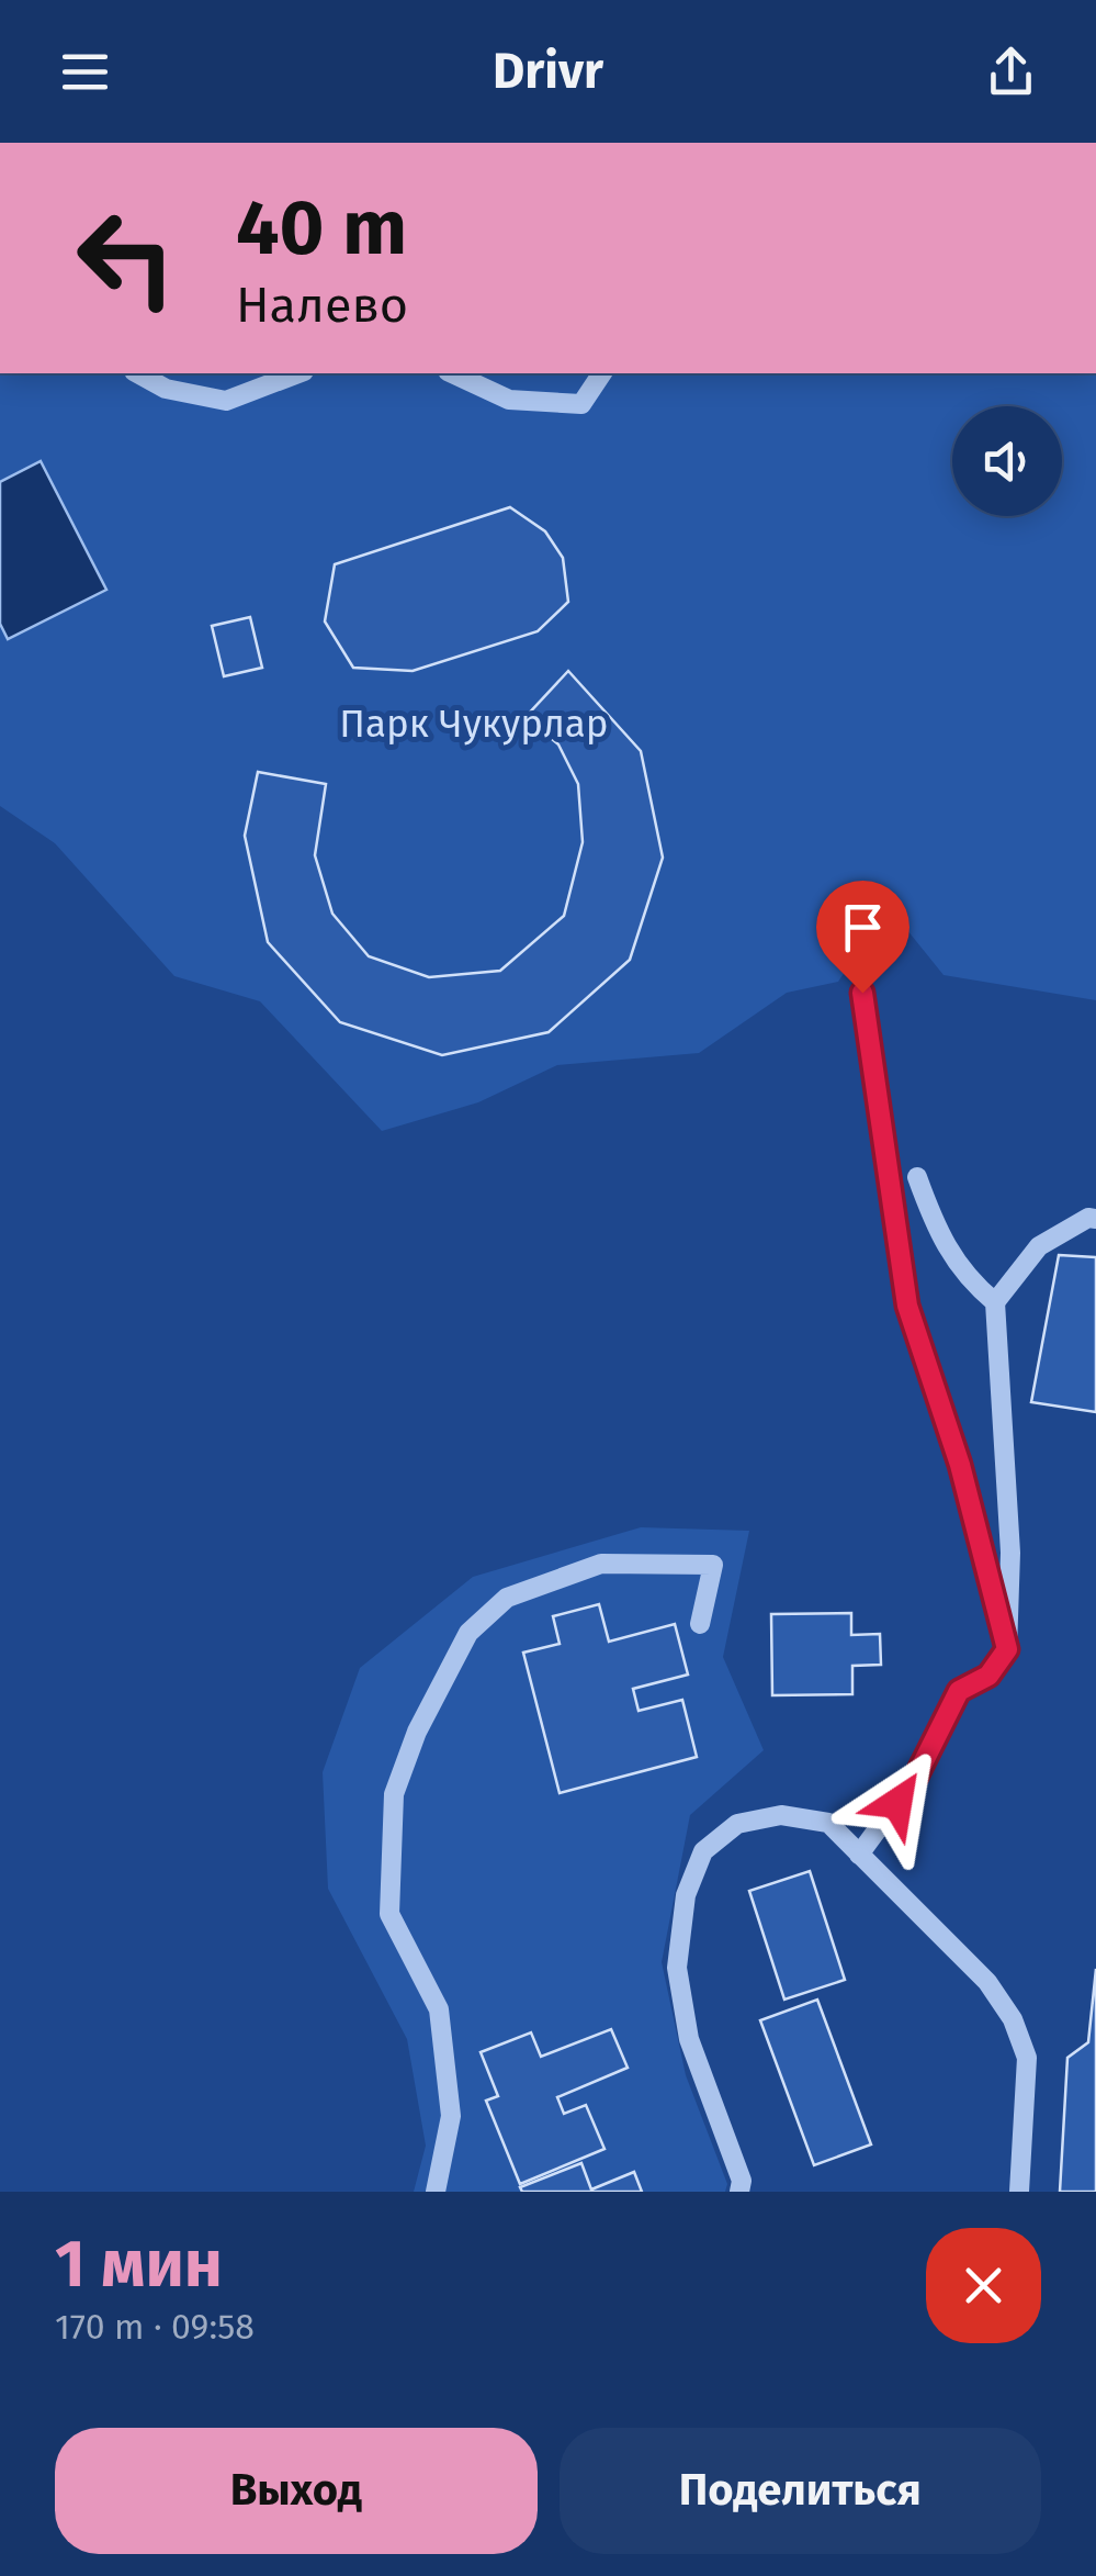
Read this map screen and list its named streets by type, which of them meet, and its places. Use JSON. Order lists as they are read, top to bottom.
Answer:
{
  "parks": ["Парк Чукурлар"],
  "page": {
    "header": "Drivr",
    "turn": ["40 m", "Налево"],
    "heading": ["1 мин", "170 m · 09:58"],
    "buttons": ["Выход", "Поделиться"]
  }
}
